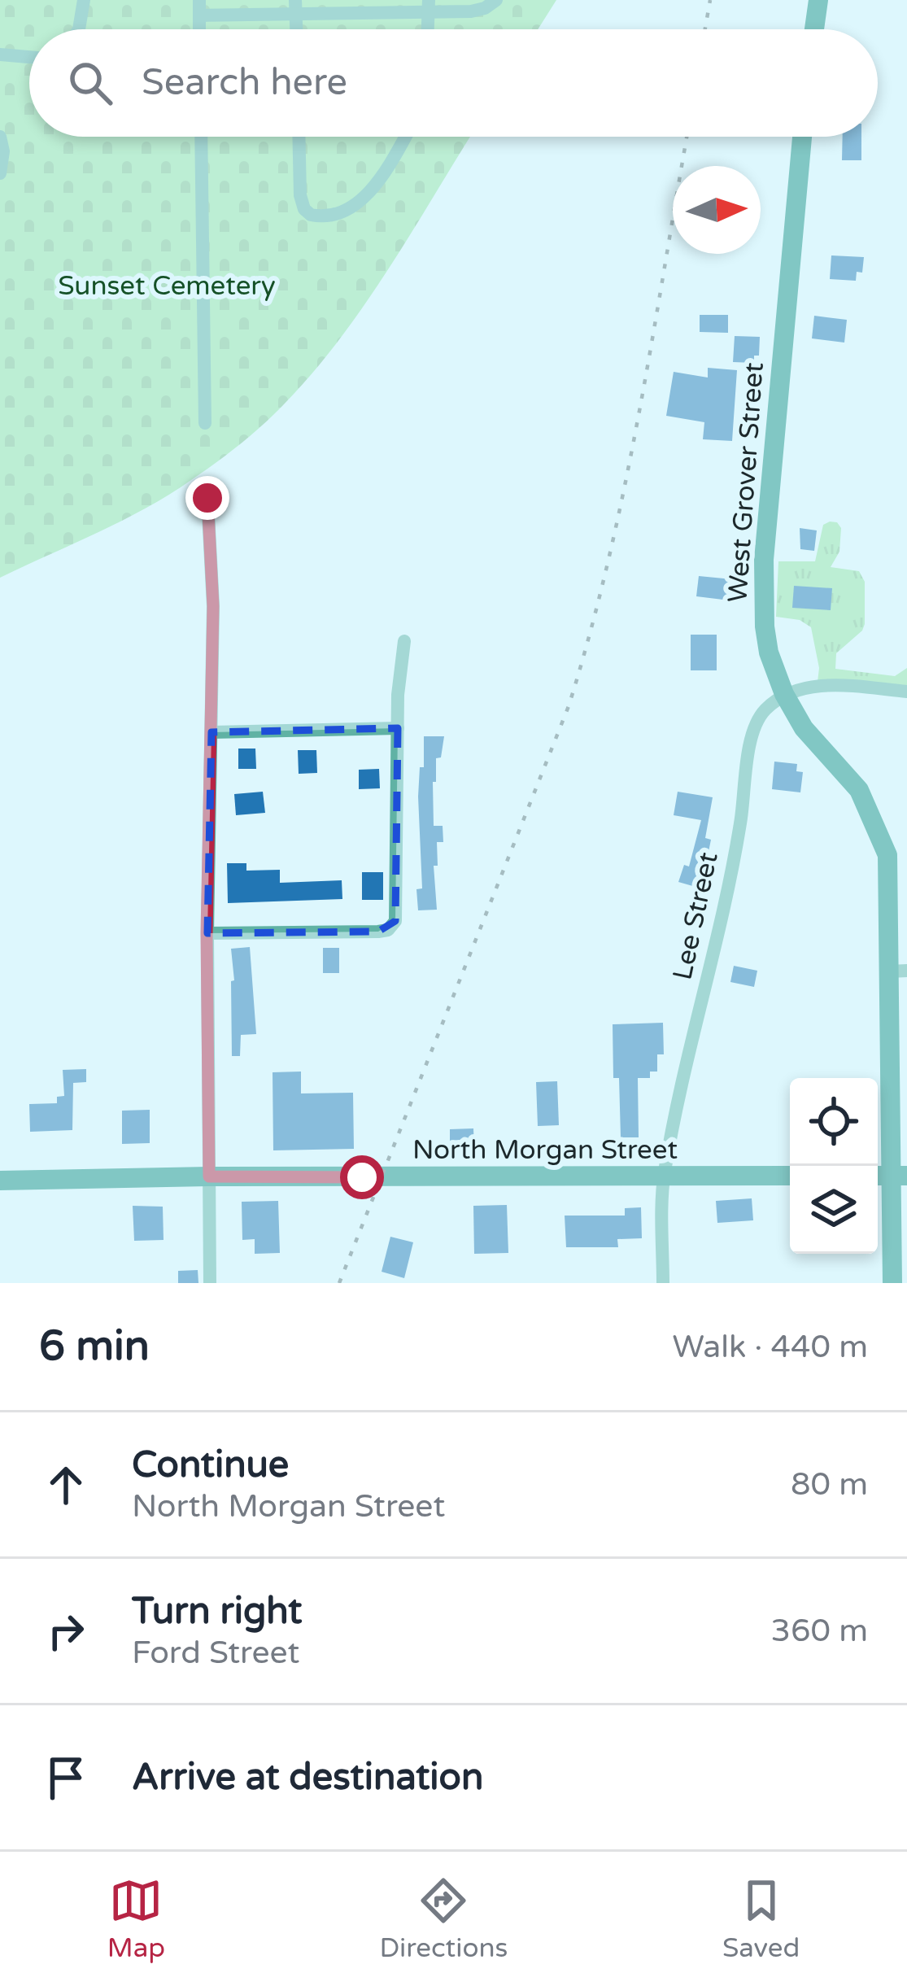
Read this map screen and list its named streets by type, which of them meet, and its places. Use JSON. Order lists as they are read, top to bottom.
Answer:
{
  "streets": {
    "street": ["West Grover Street", "Lee Street", "North Morgan Street"]
  },
  "crossings": [
    ["West Grover Street", "Lee Street"],
    ["Lee Street", "North Morgan Street"]
  ],
  "parks": ["Sunset Cemetery"],
  "north": "right",
  "page": {
    "search": "Search here",
    "heading": ["6 min", "Walk · 440 m"],
    "list": [
      ["Continue", "North Morgan Street", "80 m"],
      ["Turn right", "Ford Street", "360 m"],
      "Arrive at destination"
    ],
    "nav": ["Map", "Directions", "Saved"]
  }
}
